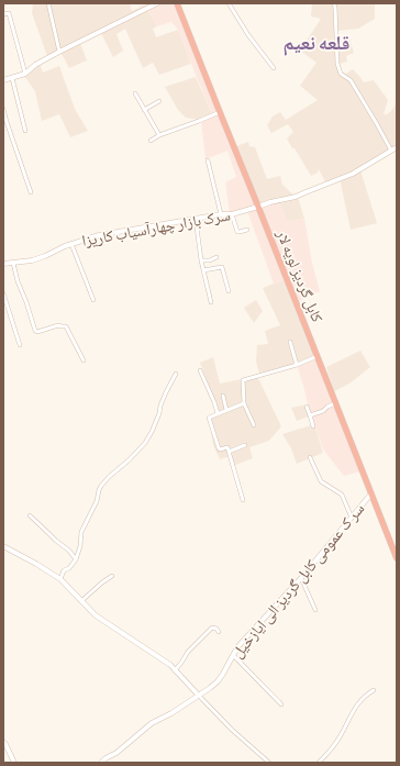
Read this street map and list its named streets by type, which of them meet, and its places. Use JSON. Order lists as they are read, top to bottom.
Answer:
{
  "streets": {
    "highway": ["کابل گردیز لویه لار"],
    "street": ["سرک بازار چهارآسیاب کاریزا", "سر ک عمومی کابل گردیز الی ایازخیل"]
  },
  "crossings": [
    ["سرک بازار چهارآسیاب کاریزا", "کابل گردیز لویه لار"],
    ["کابل گردیز لویه لار", "سر ک عمومی کابل گردیز الی ایازخیل"]
  ],
  "districts": ["قلعه نعيم"]
}
